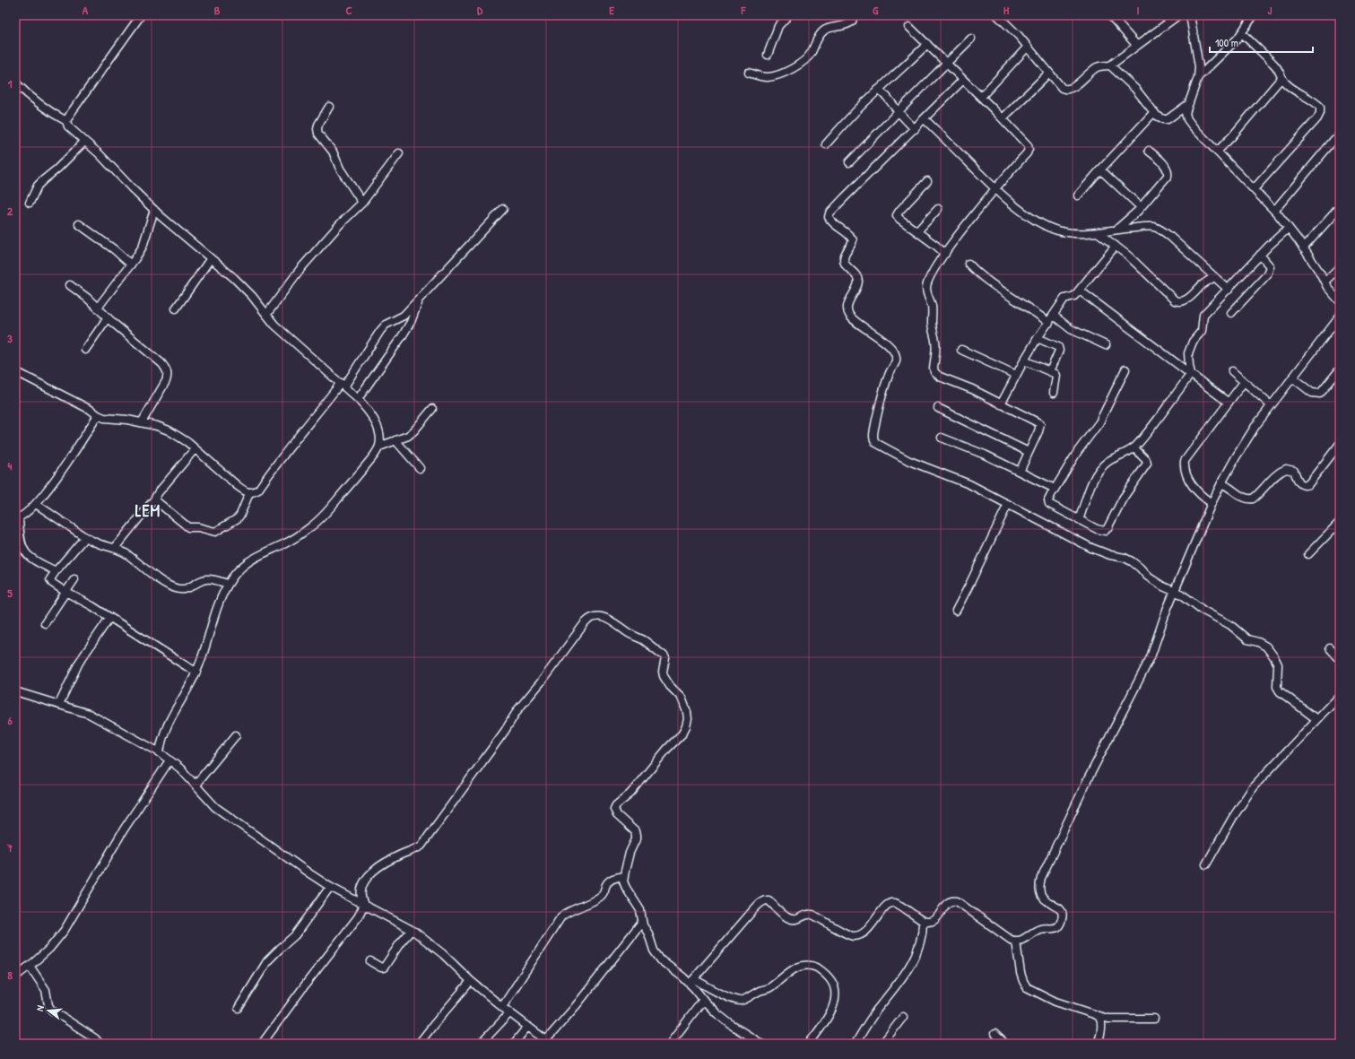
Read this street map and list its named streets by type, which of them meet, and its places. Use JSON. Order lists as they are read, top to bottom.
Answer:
{
  "districts": ["LEM"],
  "scale_bar": "100 m",
  "north": "left",
  "grid": {
    "columns": [
      "A",
      "B",
      "C",
      "D",
      "E",
      "F",
      "G",
      "H",
      "I",
      "J"
    ],
    "rows": [
      "1",
      "2",
      "3",
      "4",
      "5",
      "6",
      "7",
      "8"
    ]
  }
}
